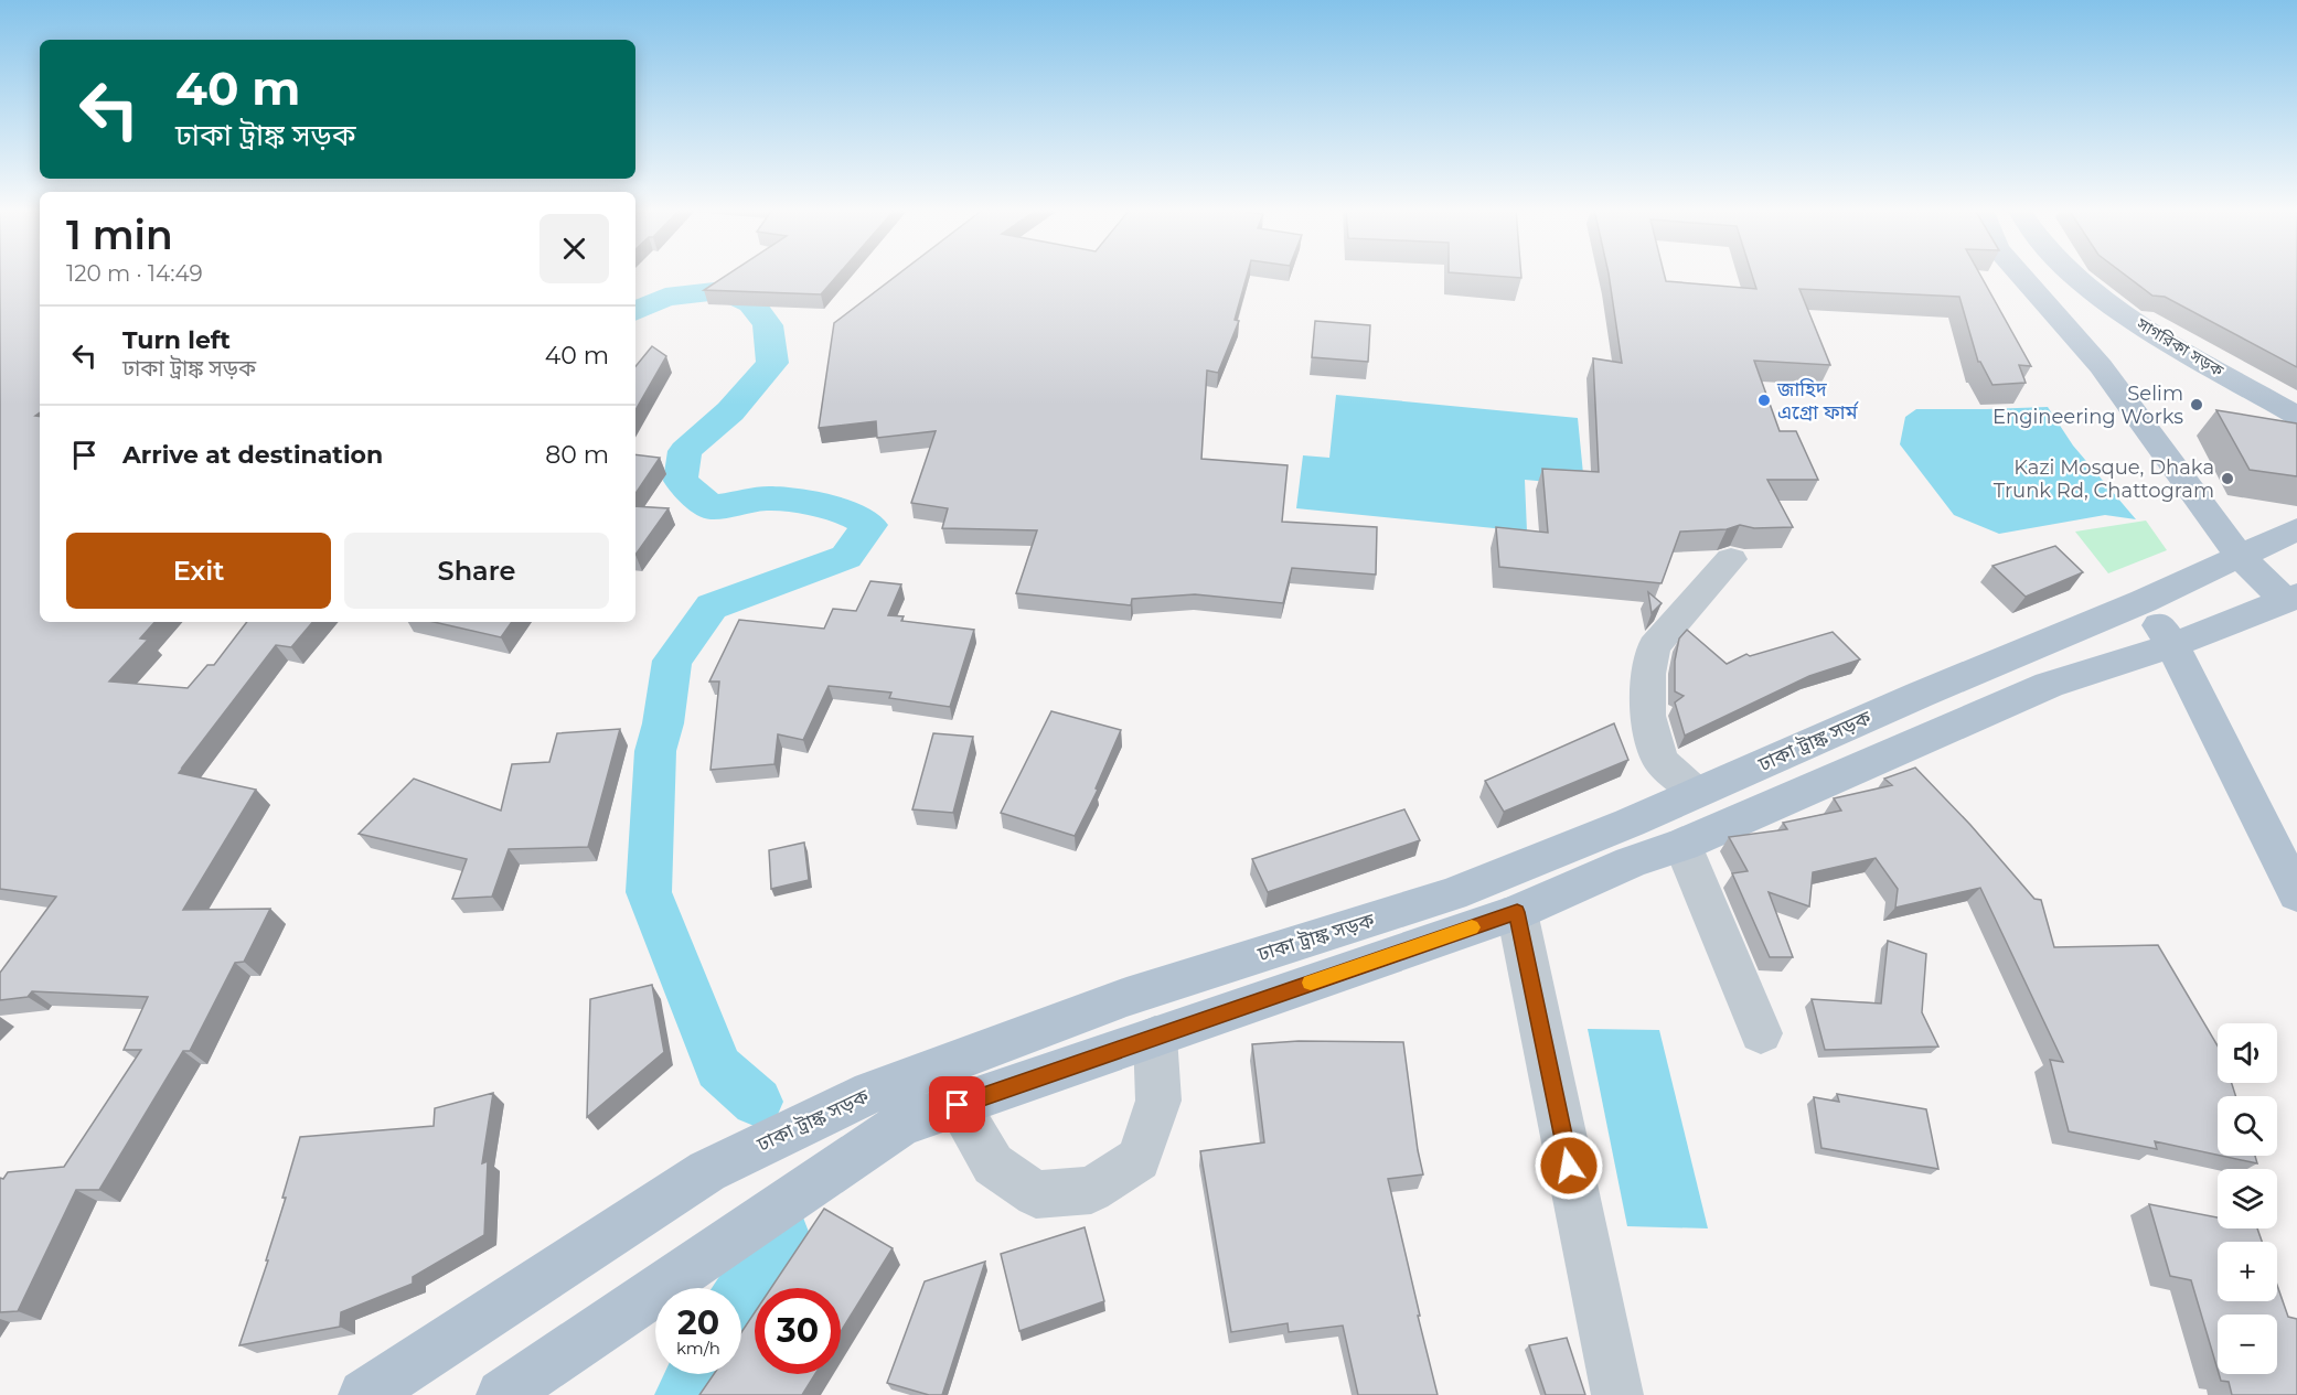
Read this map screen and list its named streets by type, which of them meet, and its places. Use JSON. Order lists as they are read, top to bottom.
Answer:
{
  "streets": {
    "main road": ["সাগরিকা সড়ক", "ঢাকা ট্রাঙ্ক সড়ক"]
  },
  "places": ["জাহিদ এগ্রো ফার্ম", "Selim Engineering Works", "Kazi Mosque, Dhaka Trunk Rd, Chattogram"],
  "page": {
    "turn": ["40 m", "ঢাকা ট্রাঙ্ক সড়ক"],
    "heading": ["1 min", "120 m · 14:49"],
    "list": [
      {
        "name": "Turn left",
        "note": "ঢাকা ট্রাঙ্ক সড়ক",
        "value": "40 m"
      },
      {
        "name": "Arrive at destination",
        "value": "80 m"
      }
    ],
    "buttons": ["Exit", "Share"],
    "map_buttons": ["+", "−"],
    "speed": "20 km/h",
    "limit": "30"
  }
}
